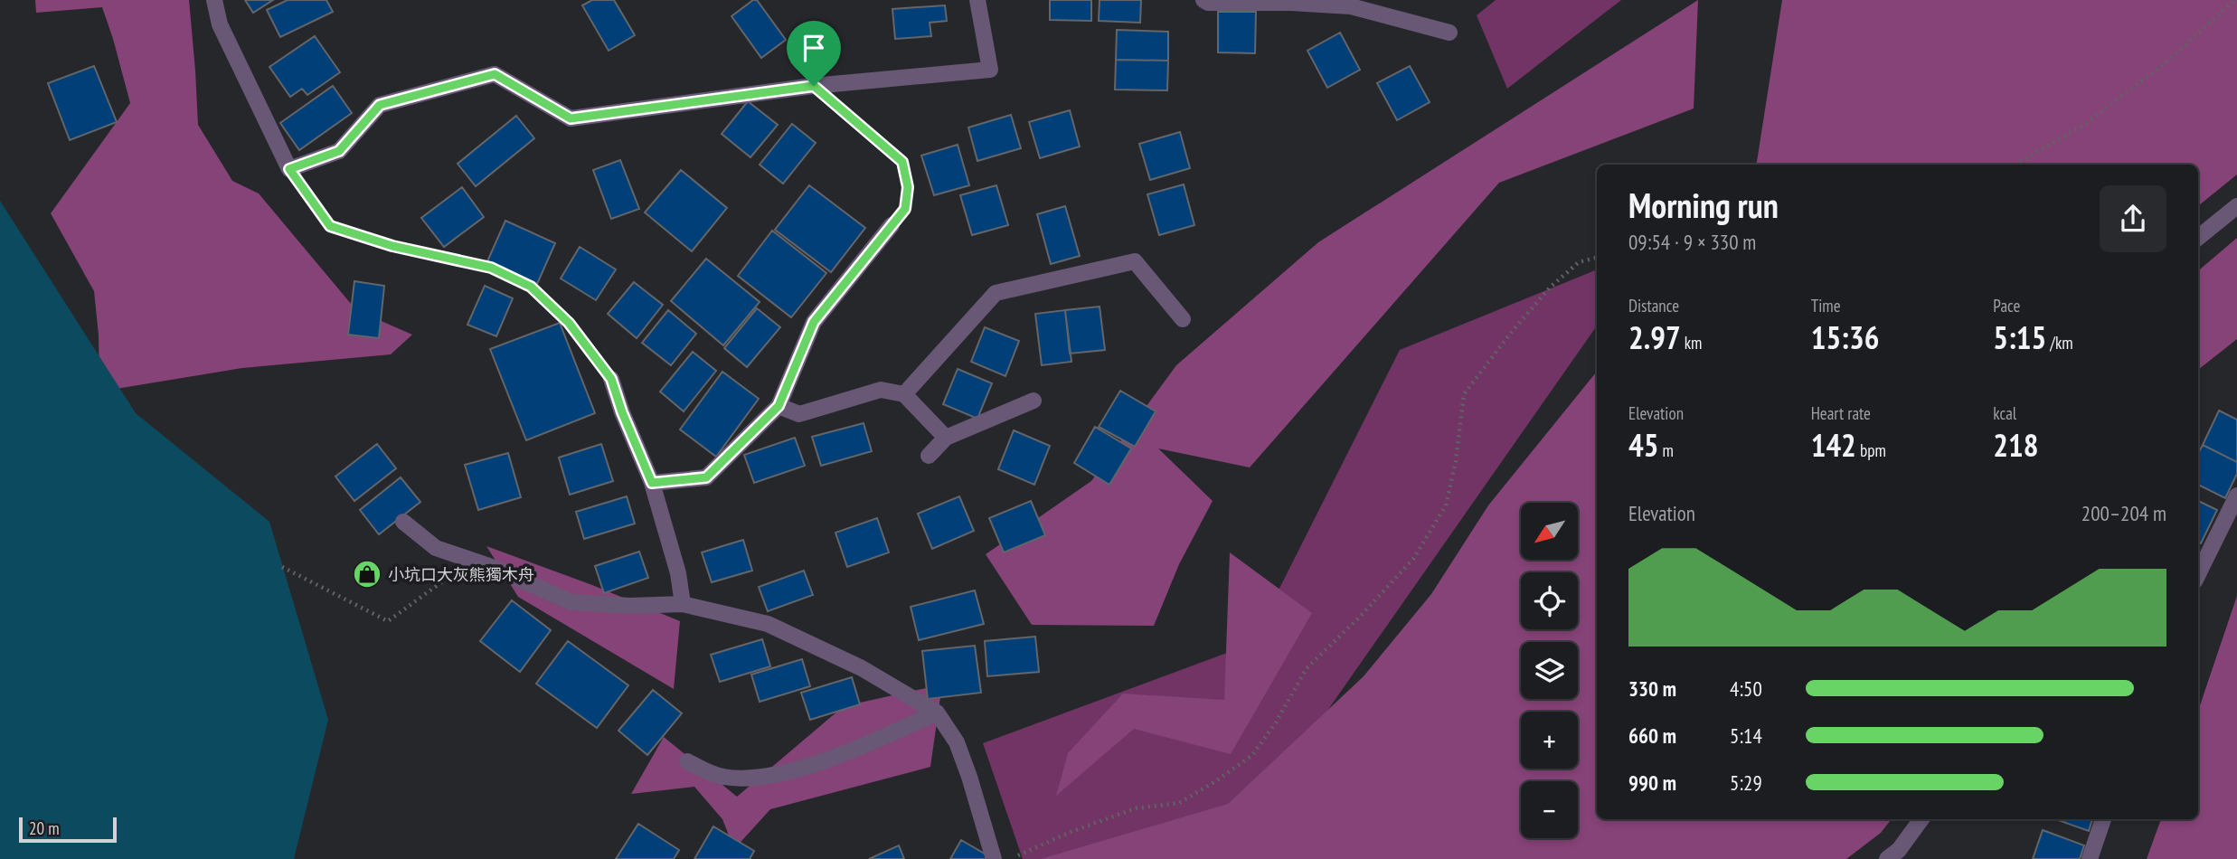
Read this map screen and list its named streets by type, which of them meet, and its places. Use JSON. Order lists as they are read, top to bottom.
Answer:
{
  "places": {
    "shop": ["小坑口大灰熊獨木舟"]
  },
  "scale_bar": "20 m",
  "north": "bottom left",
  "page": {
    "heading": ["Morning run", "09:54 · 9 × 330 m"],
    "stats": [
      ["Distance", "2.97 km"],
      ["Time", "15:36"],
      ["Pace", "5:15 /km"],
      ["Elevation", "45 m"],
      ["Heart rate", "142 bpm"],
      ["kcal", "218"]
    ],
    "chart": ["Elevation", "200–204 m"],
    "map_buttons": ["+", "−"],
    "list": [
      {
        "name": "330 m",
        "note": "4:50"
      },
      {
        "name": "660 m",
        "note": "5:14"
      },
      {
        "name": "990 m",
        "note": "5:29"
      }
    ],
    "scale": "20 m"
  }
}
